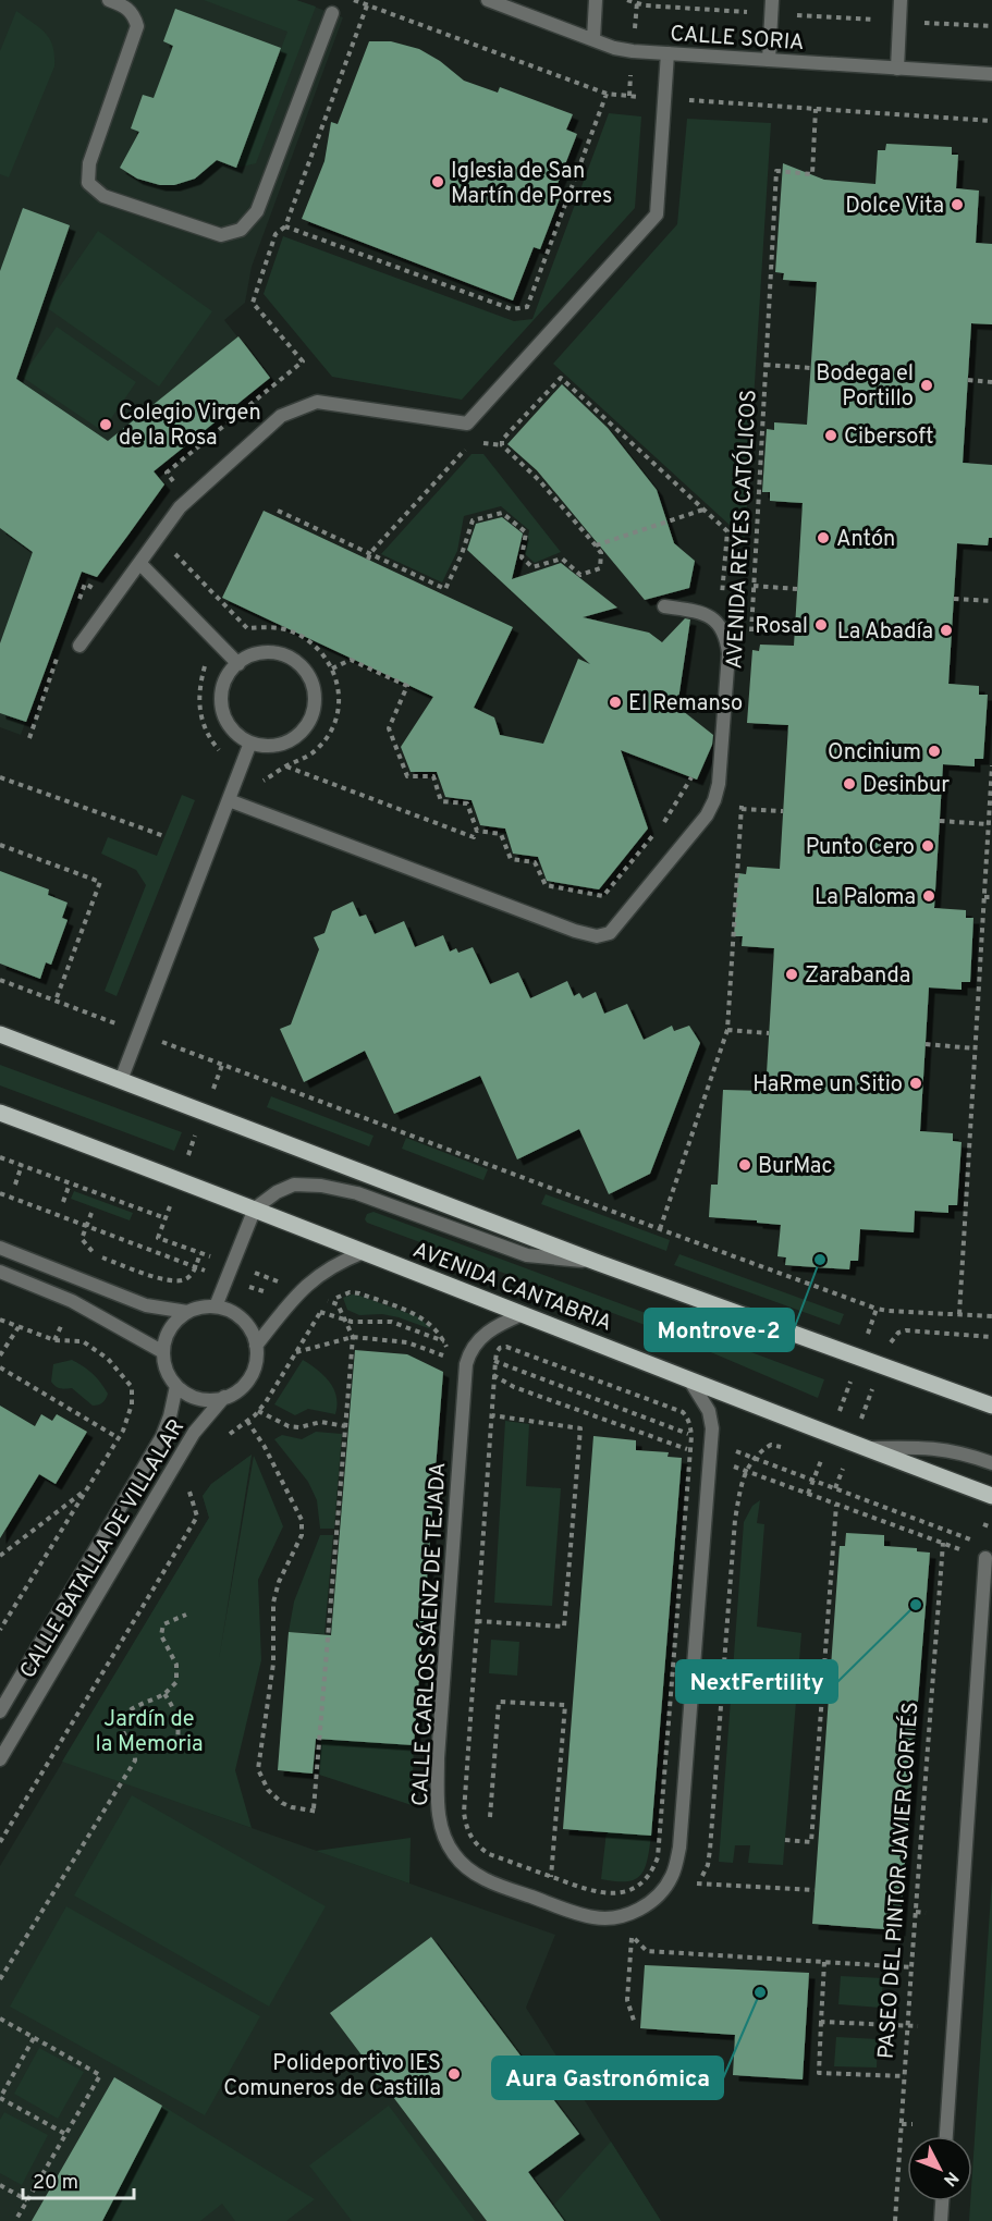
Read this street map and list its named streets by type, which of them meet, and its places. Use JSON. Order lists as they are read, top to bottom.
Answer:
{
  "streets": {
    "main road": ["AVENIDA CANTABRIA"],
    "street": ["CALLE SORIA", "CALLE BATALLA DE VILLALAR", "CALLE CARLOS SÁENZ DE TEJADA"],
    "path": ["AVENIDA REYES CATÓLICOS", "PASEO DEL PINTOR JAVIER CORTÉS"]
  },
  "crossings": [
    ["AVENIDA CANTABRIA", "CALLE CARLOS SÁENZ DE TEJADA"]
  ],
  "parks": ["Jardín de la Memoria"],
  "places": [
    "Iglesia de San Martín de Porres",
    "Dolce Vita",
    "Bodega el Portillo",
    "Colegio Virgen de la Rosa",
    "Cibersoft",
    "Antón",
    "Rosal",
    "La Abadía",
    "El Remanso",
    "Oncinium",
    "Desinbur",
    "Punto Cero",
    "La Paloma",
    "Zarabanda",
    "HaRme un Sitio",
    "BurMac",
    "Montrove-2",
    "NextFertility",
    "Aura Gastronómica",
    "Polideportivo IES Comuneros de Castilla"
  ],
  "scale_bar": "20 m",
  "north": "bottom right"
}
